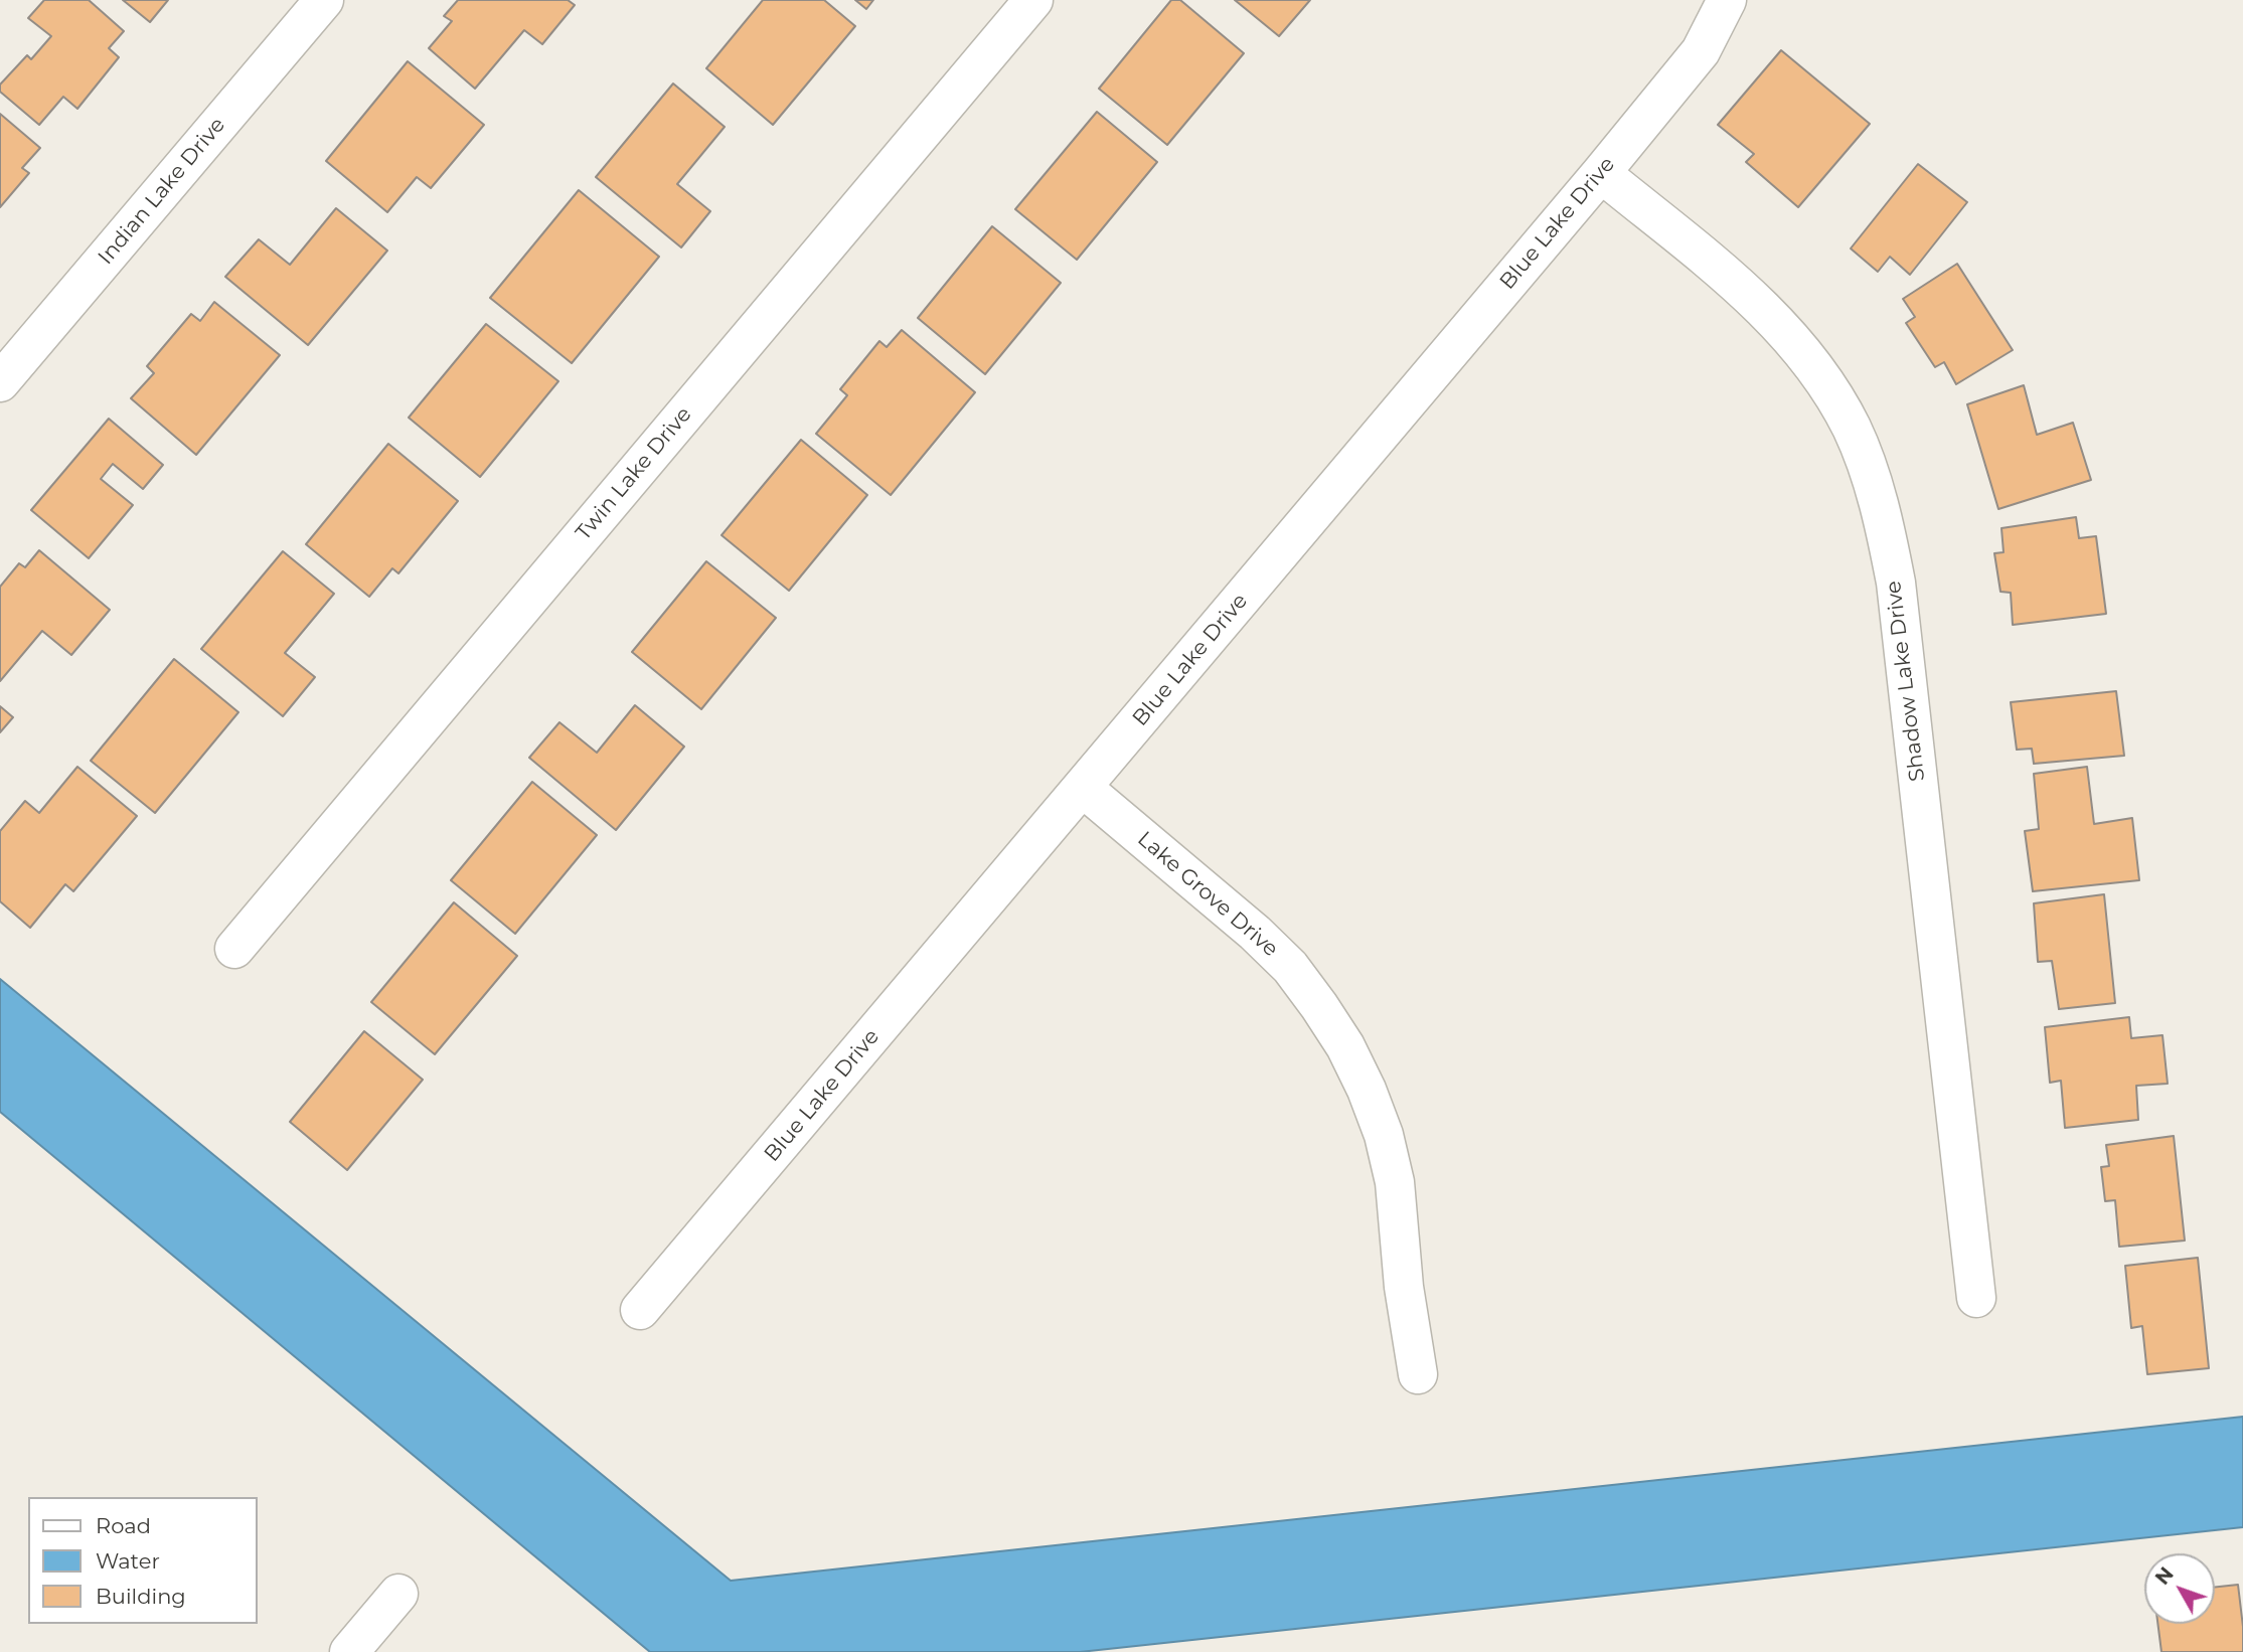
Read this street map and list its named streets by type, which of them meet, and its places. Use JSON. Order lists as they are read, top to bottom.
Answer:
{
  "streets": {
    "street": [
      "Indian Lake Drive",
      "Blue Lake Drive",
      "Twin Lake Drive",
      "Shadow Lake Drive",
      "Lake Grove Drive"
    ]
  },
  "crossings": [
    ["Blue Lake Drive", "Shadow Lake Drive"],
    ["Blue Lake Drive", "Lake Grove Drive"]
  ],
  "legend": ["Road", "Water", "Building"],
  "north": "top left"
}
